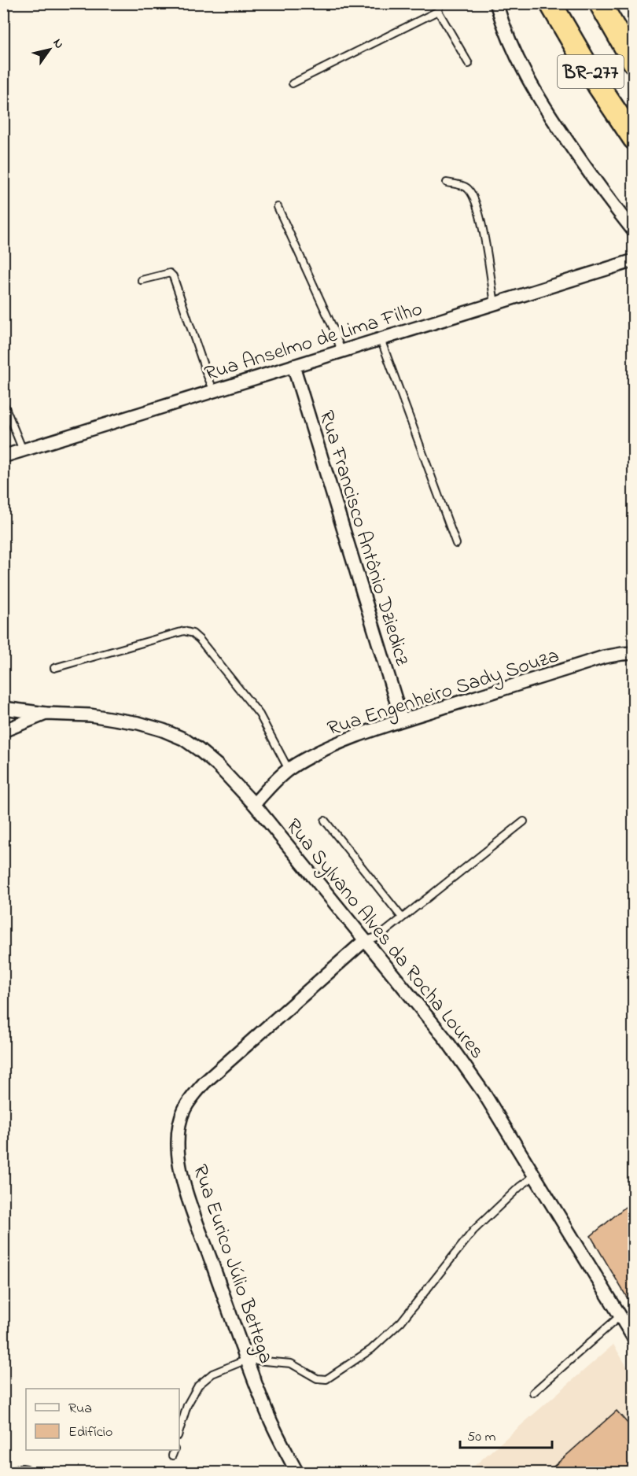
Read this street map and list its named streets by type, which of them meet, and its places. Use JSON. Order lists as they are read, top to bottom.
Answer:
{
  "streets": {
    "highway": ["BR-277"],
    "street": [
      "Rua Anselmo de Lima Filho",
      "Rua Francisco Antônio Dziedicz",
      "Rua Engenheiro Sady Souza",
      "Rua Sylvano Alves da Rocha Loures",
      "Rua Eurico Júlio Bettega"
    ]
  },
  "crossings": [
    ["Rua Anselmo de Lima Filho", "Rua Francisco Antônio Dziedicz"],
    ["Rua Francisco Antônio Dziedicz", "Rua Engenheiro Sady Souza"],
    ["Rua Engenheiro Sady Souza", "Rua Sylvano Alves da Rocha Loures"],
    ["Rua Sylvano Alves da Rocha Loures", "Rua Eurico Júlio Bettega"]
  ],
  "legend": ["Rua", "Edifício"],
  "scale_bar": "50 m",
  "north": "top right"
}
